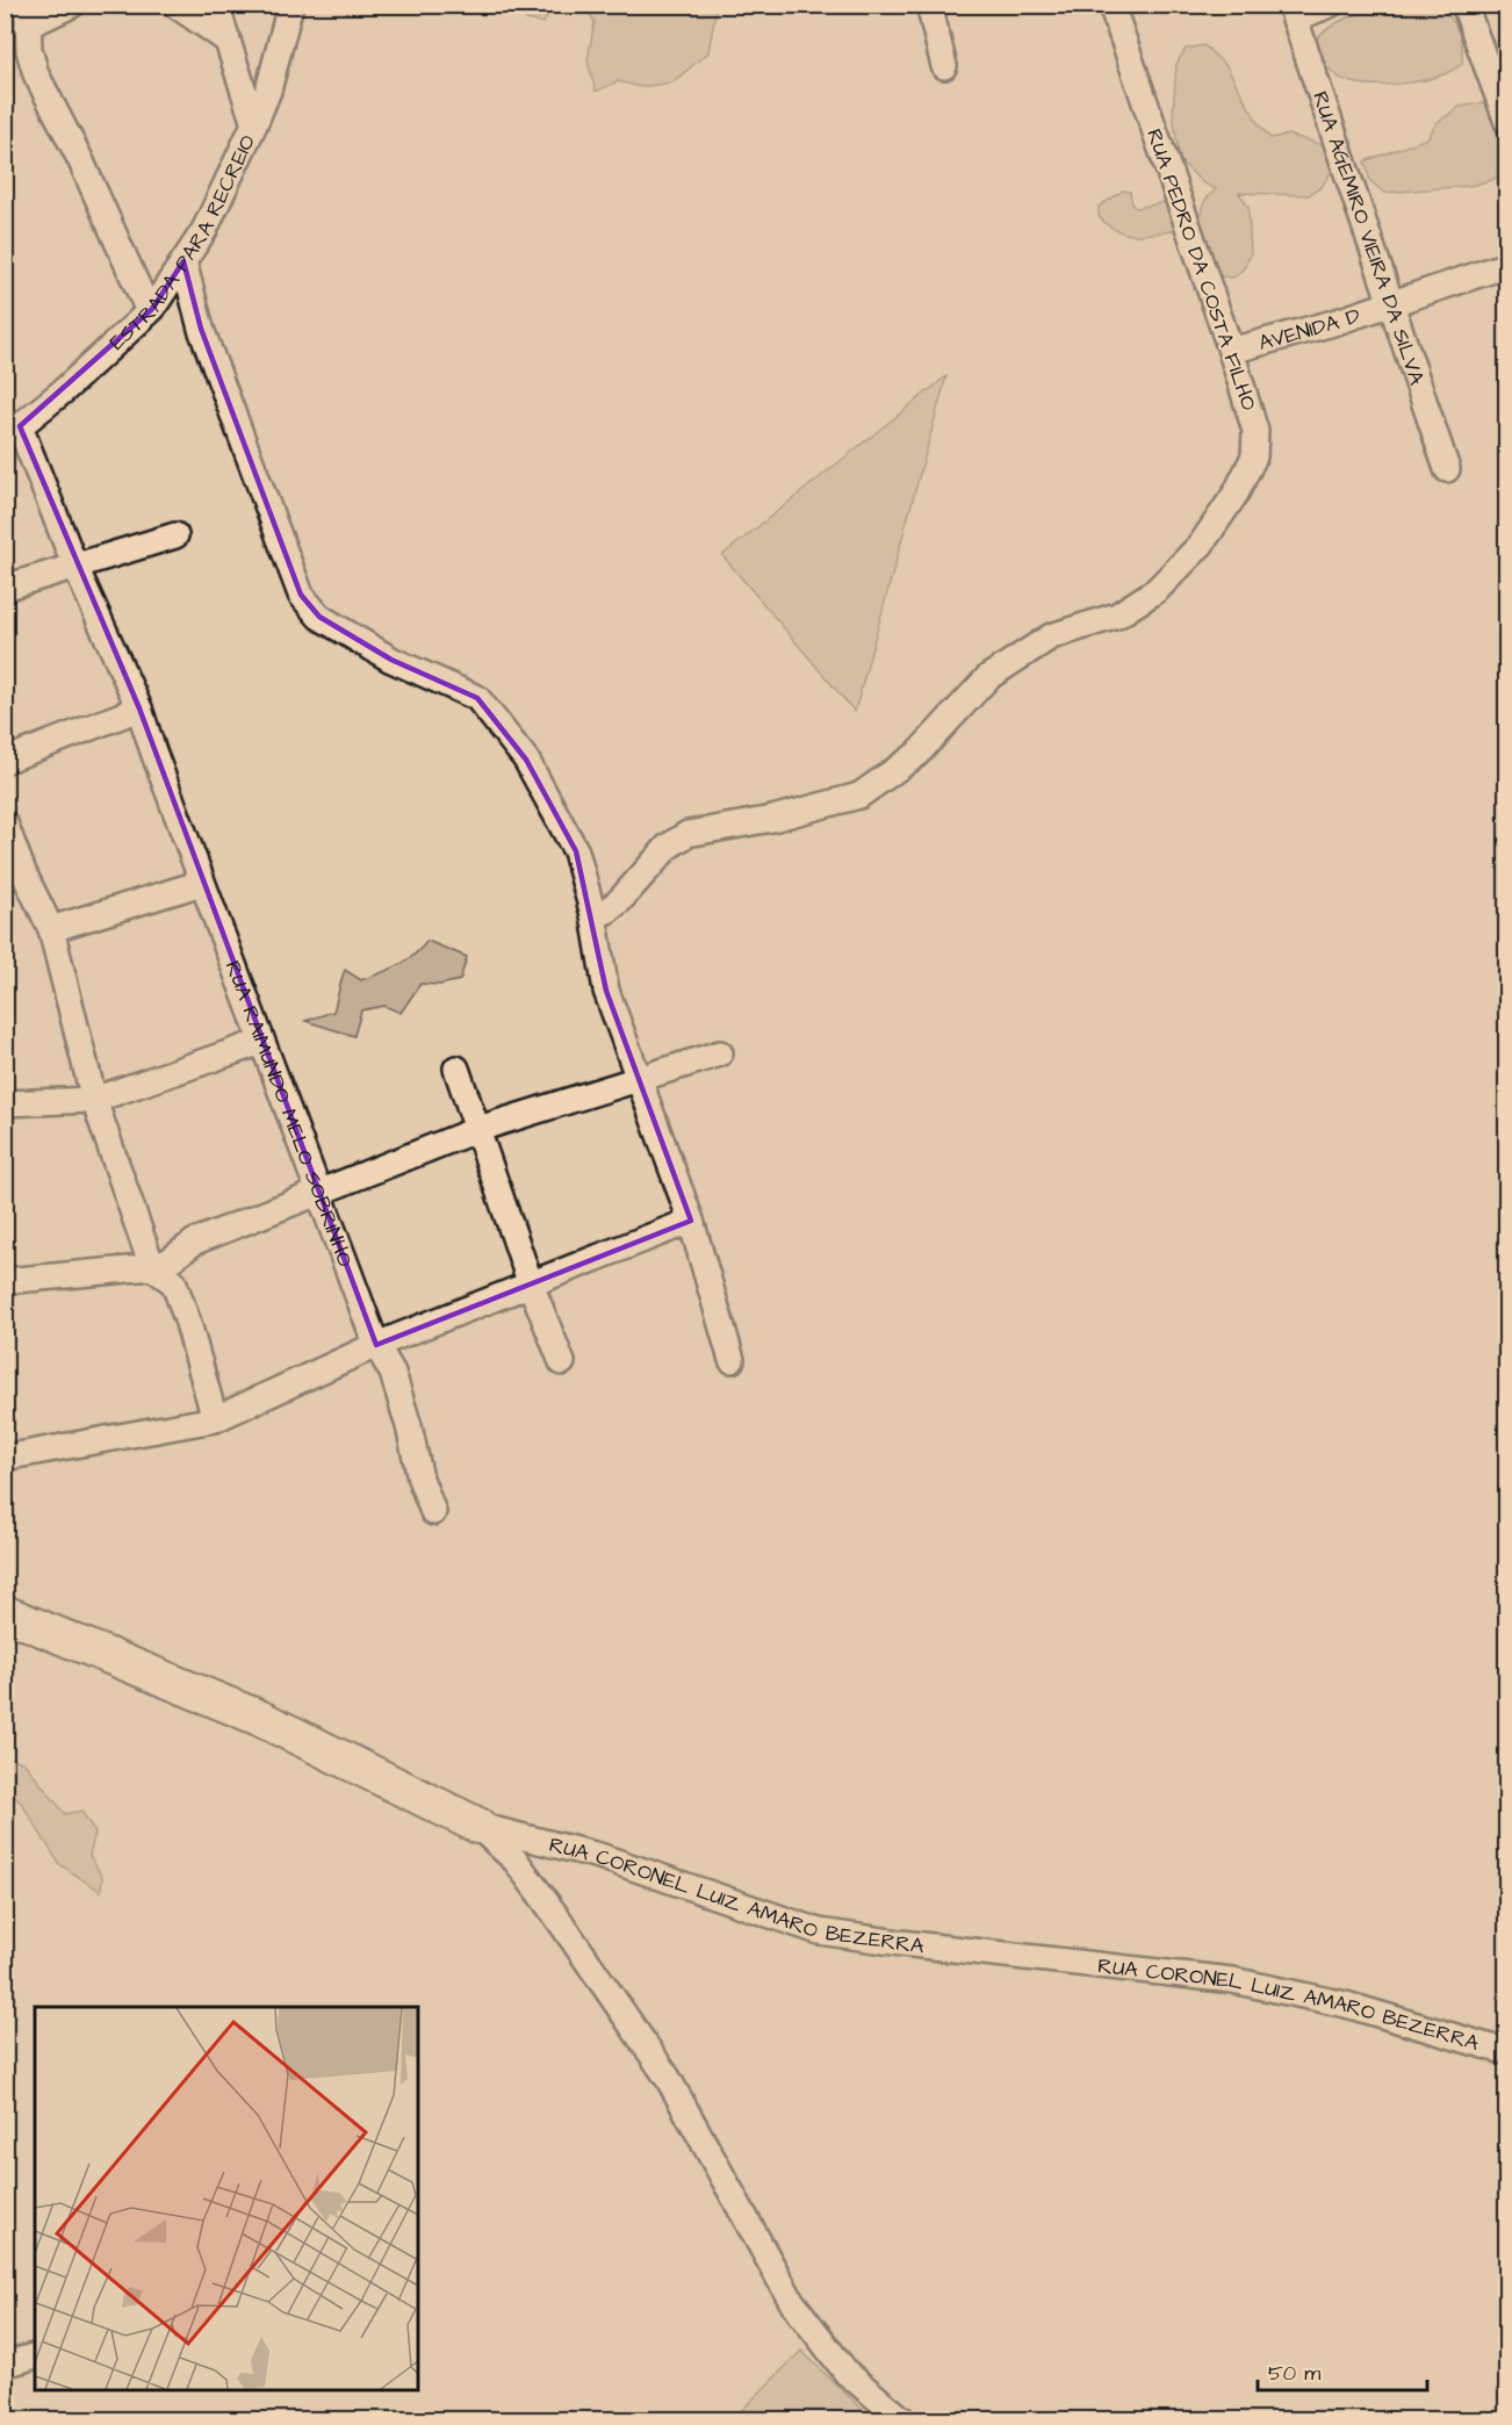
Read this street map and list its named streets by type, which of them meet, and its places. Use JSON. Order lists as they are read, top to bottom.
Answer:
{
  "streets": {
    "street": [
      "RUA AGEMIRO VIEIRA DA SILVA",
      "ESTRADA PARA RECREIO",
      "RUA PEDRO DA COSTA FILHO",
      "AVENIDA D",
      "RUA RAIMUNDO MELO SOBRINHO",
      "RUA CORONEL LUIZ AMARO BEZERRA"
    ]
  },
  "crossings": [
    ["RUA AGEMIRO VIEIRA DA SILVA", "AVENIDA D"],
    ["ESTRADA PARA RECREIO", "RUA RAIMUNDO MELO SOBRINHO"],
    ["RUA PEDRO DA COSTA FILHO", "AVENIDA D"]
  ],
  "scale_bar": "50 m"
}
